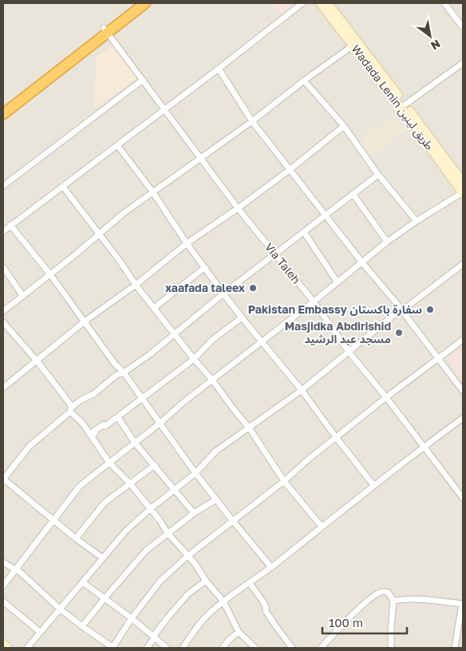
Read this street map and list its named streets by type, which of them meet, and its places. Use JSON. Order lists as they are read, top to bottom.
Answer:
{
  "streets": {
    "main road": ["Wadada Lenin طريق لينين"],
    "street": ["Via Taleh"]
  },
  "places": ["xaafada taleex", "Pakistan Embassy سفارة باكستان", "Masjidka Abdirishid مسجد عبد الرشيد"],
  "scale_bar": "100 m",
  "north": "bottom right"
}
